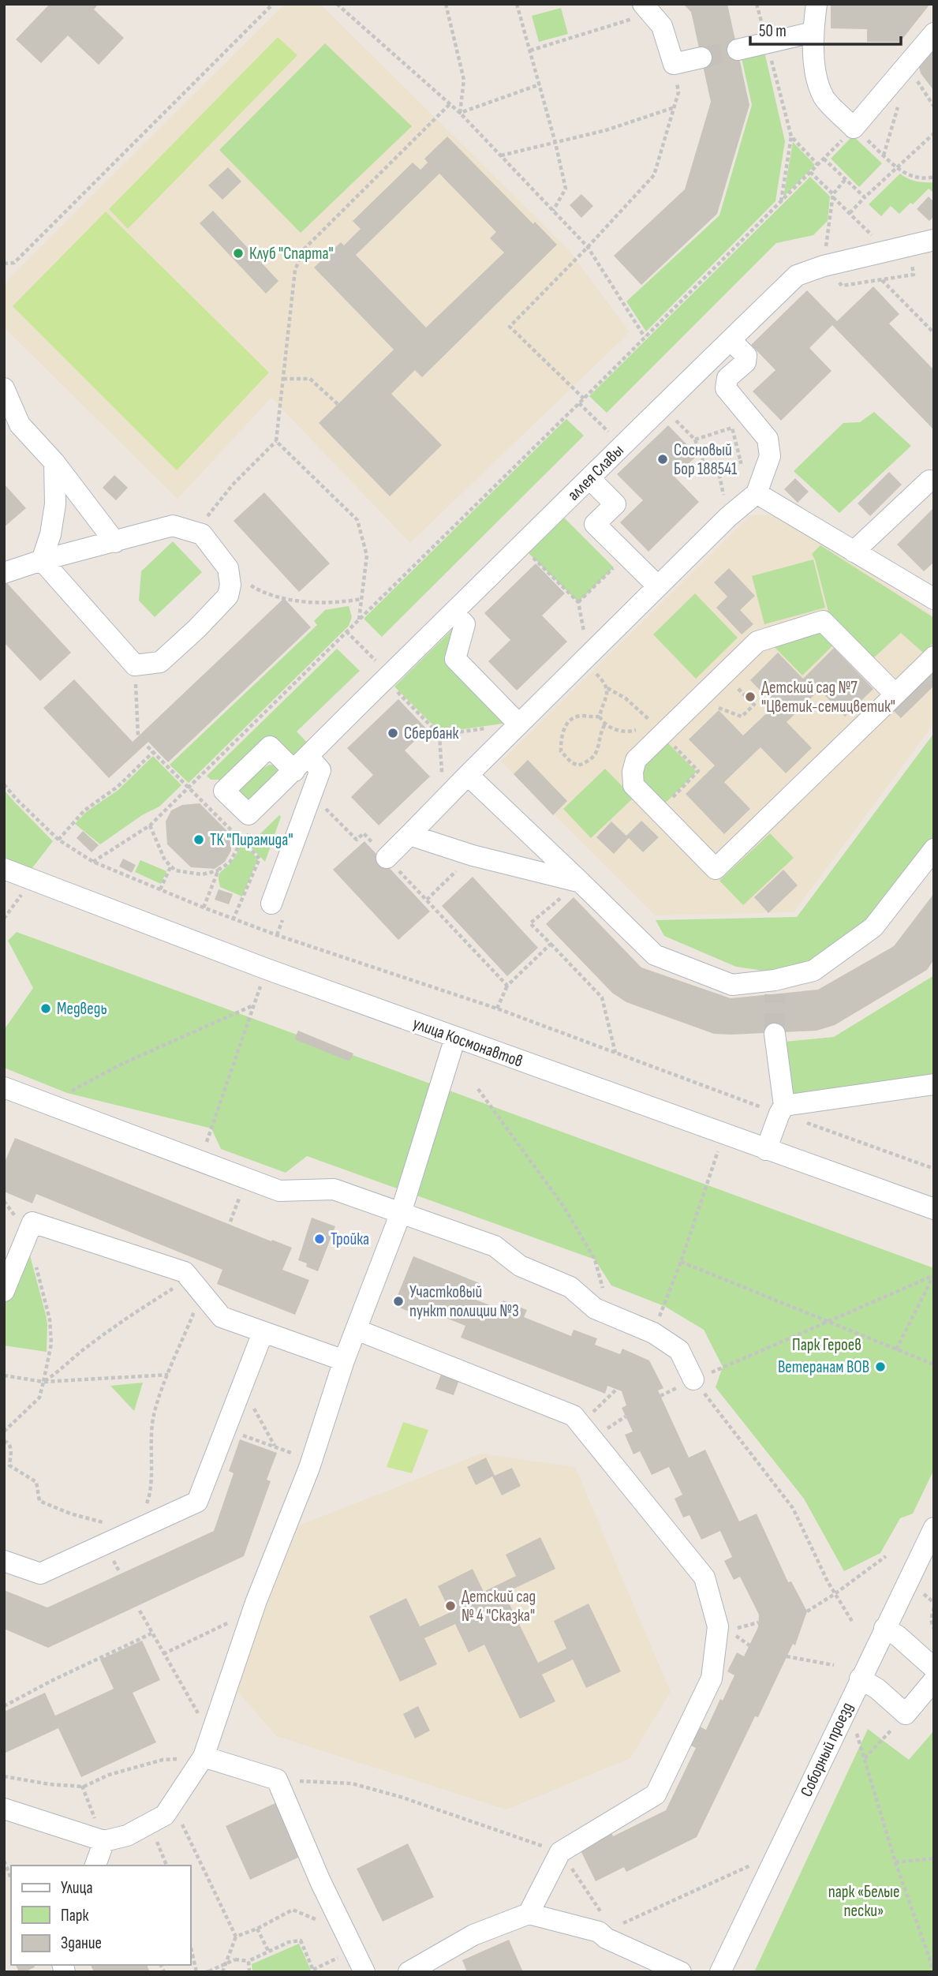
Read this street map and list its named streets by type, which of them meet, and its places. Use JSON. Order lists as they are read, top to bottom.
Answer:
{
  "streets": {
    "street": ["аллея Славы", "улица Космонавтов", "Соборный проезд"]
  },
  "parks": ["Парк Героев", "парк «Белые пески»"],
  "places": [
    "Клуб \"Спарта\"",
    "Сосновый Бор 188541",
    "Детский сад №7 \"Цветик-семицветик\"",
    "Сбербанк",
    "ТК \"Пирамида\"",
    "Медведь",
    "Тройка",
    "Участковый пункт полиции №3",
    "Ветеранам ВОВ",
    "Детский сад № 4 \"Сказка\""
  ],
  "legend": ["Улица", "Парк", "Здание"],
  "scale_bar": "50 m"
}
